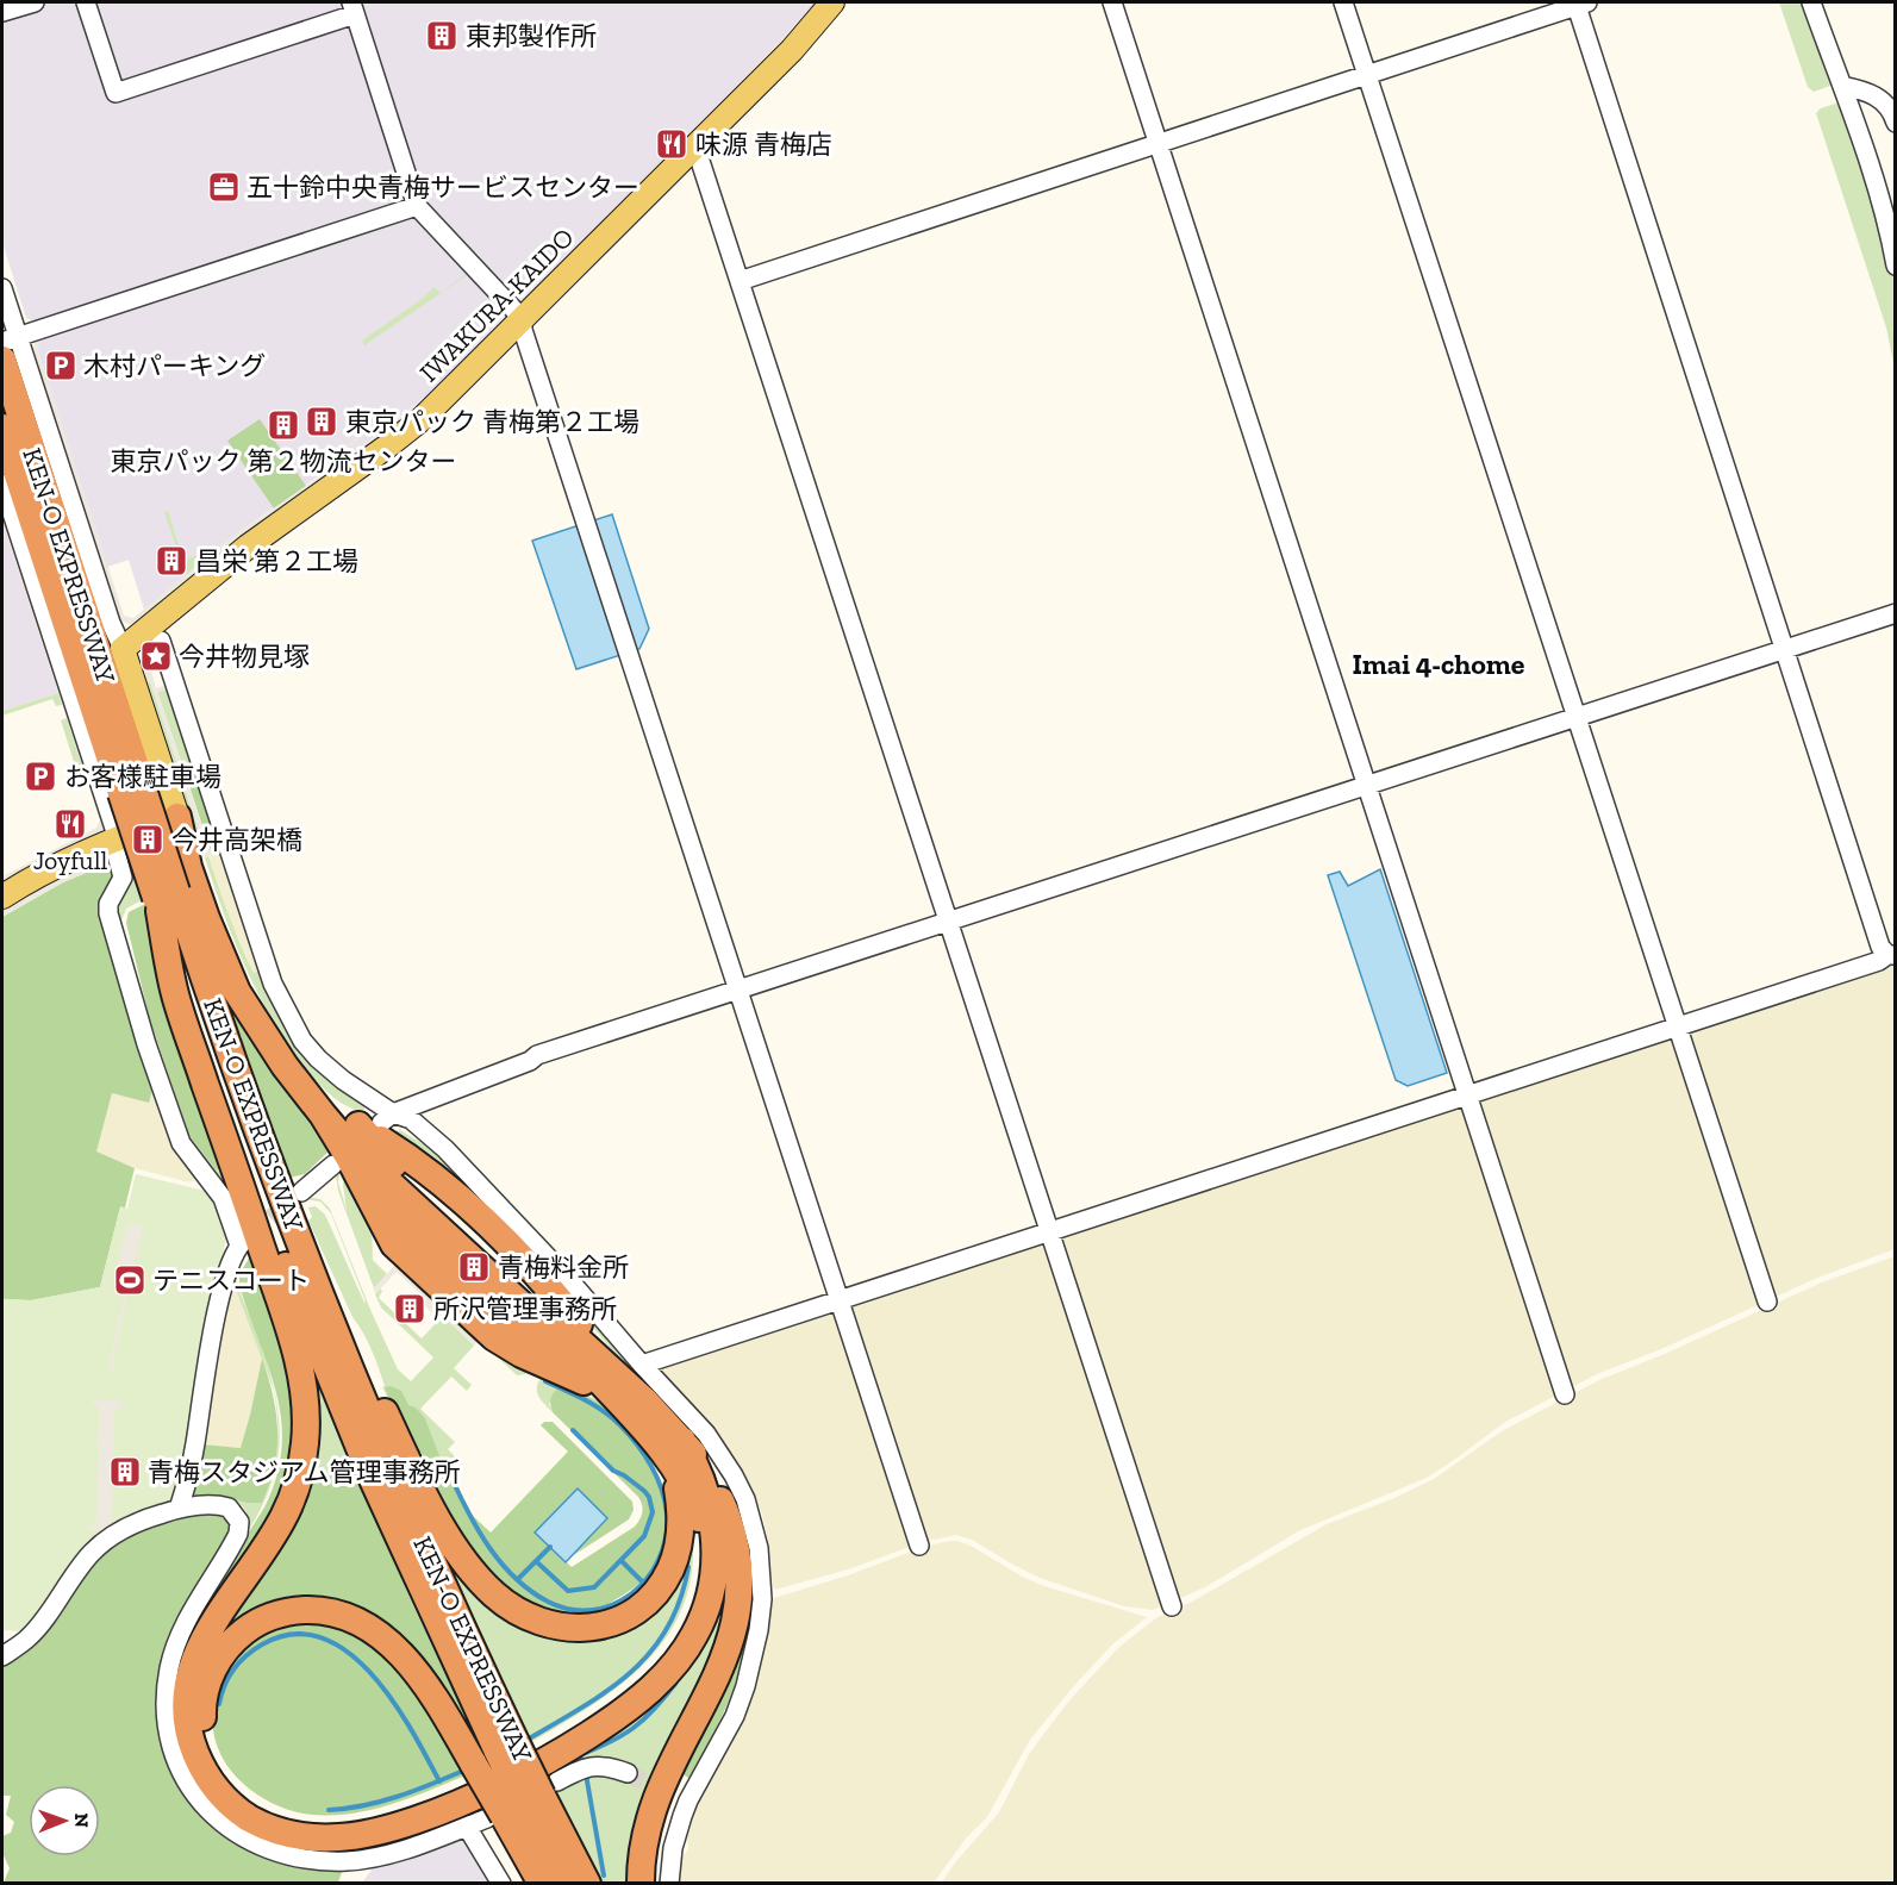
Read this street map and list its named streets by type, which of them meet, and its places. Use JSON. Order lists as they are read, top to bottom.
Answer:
{
  "streets": {
    "highway": ["KEN-O EXPRESSWAY"],
    "main road": ["IWAKURA-KAIDO"]
  },
  "districts": ["Imai 4-chome"],
  "places": {
    "building": [
      "東邦製作所",
      "東京パック 青梅第２工場",
      "東京パック 第２物流センター",
      "昌栄 第２工場",
      "今井高架橋",
      "青梅料金所",
      "所沢管理事務所",
      "青梅スタジアム管理事務所"
    ],
    "restaurant": ["味源 青梅店", "Joyfull"],
    "office": ["五十鈴中央青梅サービスセンター"],
    "parking": ["木村パーキング", "お客様駐車場"],
    "place": ["今井物見塚"],
    "sports": ["テニスコート"]
  },
  "north": "right"
}
